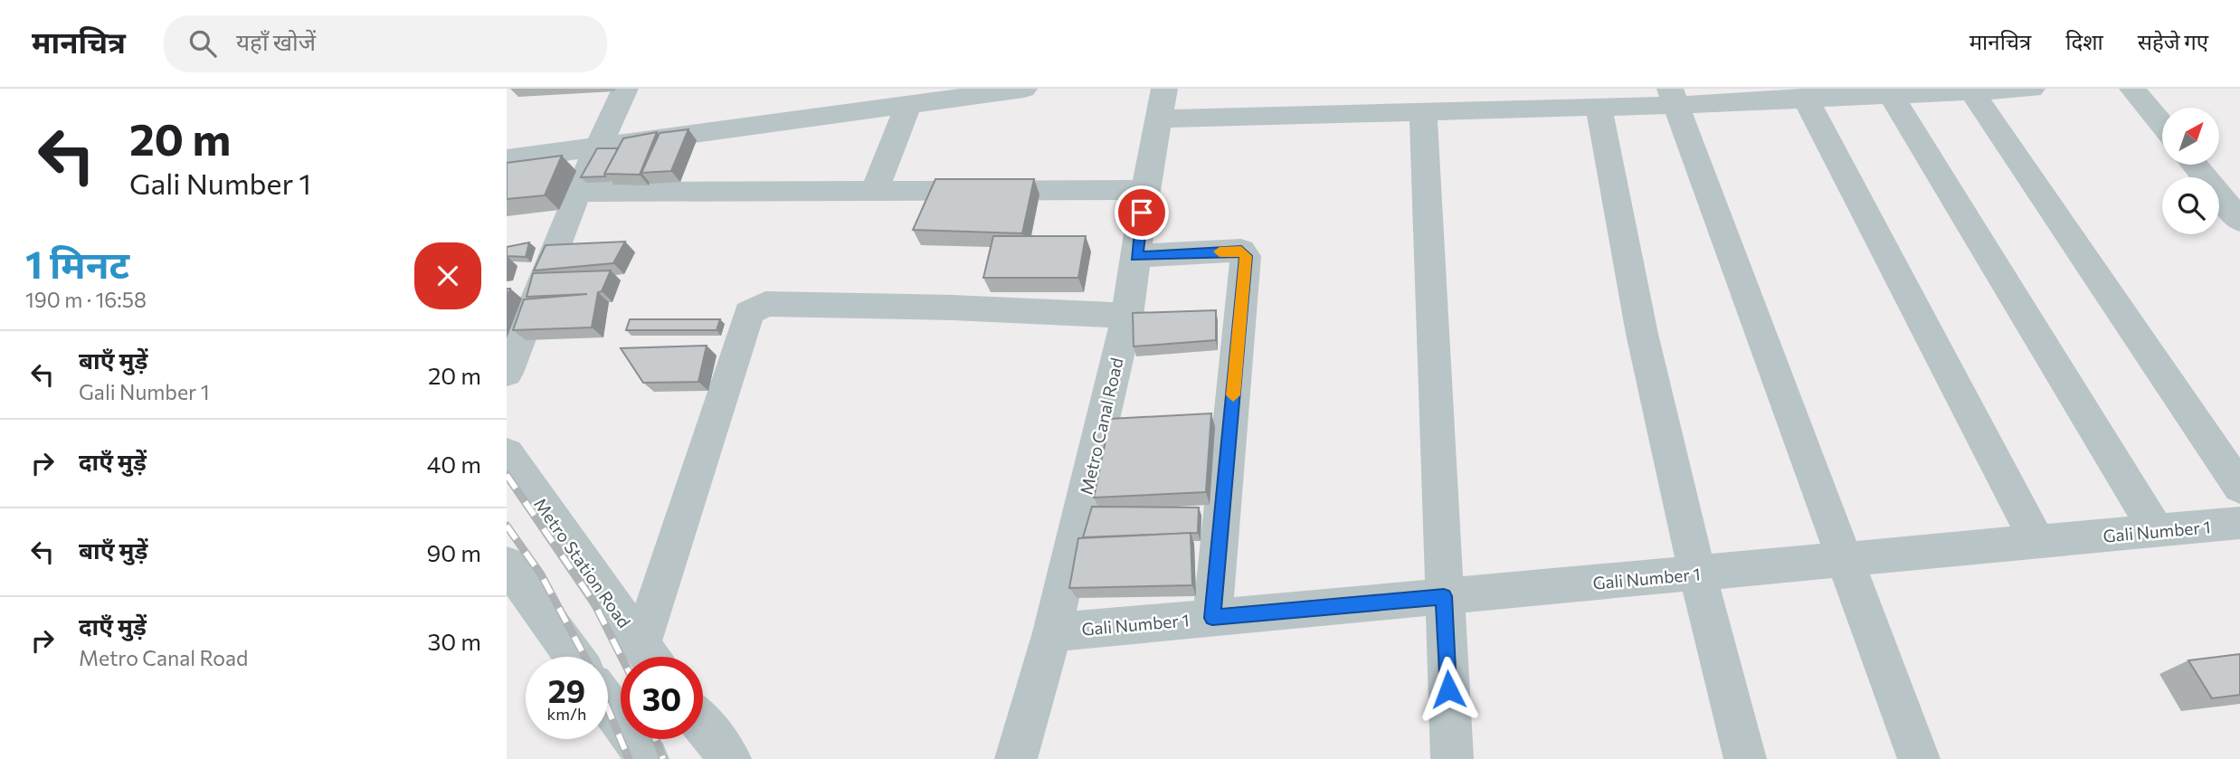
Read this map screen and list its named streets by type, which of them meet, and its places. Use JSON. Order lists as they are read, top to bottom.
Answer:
{
  "streets": {
    "street": ["Metro Canal Road", "Gali Number 1", "Metro Station Road"]
  },
  "crossings": [
    ["Metro Canal Road", "Gali Number 1"]
  ],
  "north": "top right",
  "page": {
    "header": "मानचित्र",
    "search": "यहाँ खोजें",
    "nav": ["मानचित्र", "दिशा", "सहेजे गए"],
    "turn": ["20 m", "Gali Number 1"],
    "heading": ["1 मिनट", "190 m · 16:58"],
    "list": [
      {
        "name": "बाएँ मुड़ें",
        "note": "Gali Number 1",
        "value": "20 m"
      },
      {
        "name": "दाएँ मुड़ें",
        "value": "40 m"
      },
      {
        "name": "बाएँ मुड़ें",
        "value": "90 m"
      },
      {
        "name": "दाएँ मुड़ें",
        "note": "Metro Canal Road",
        "value": "30 m"
      }
    ],
    "speed": "29 km/h",
    "limit": "30"
  }
}
